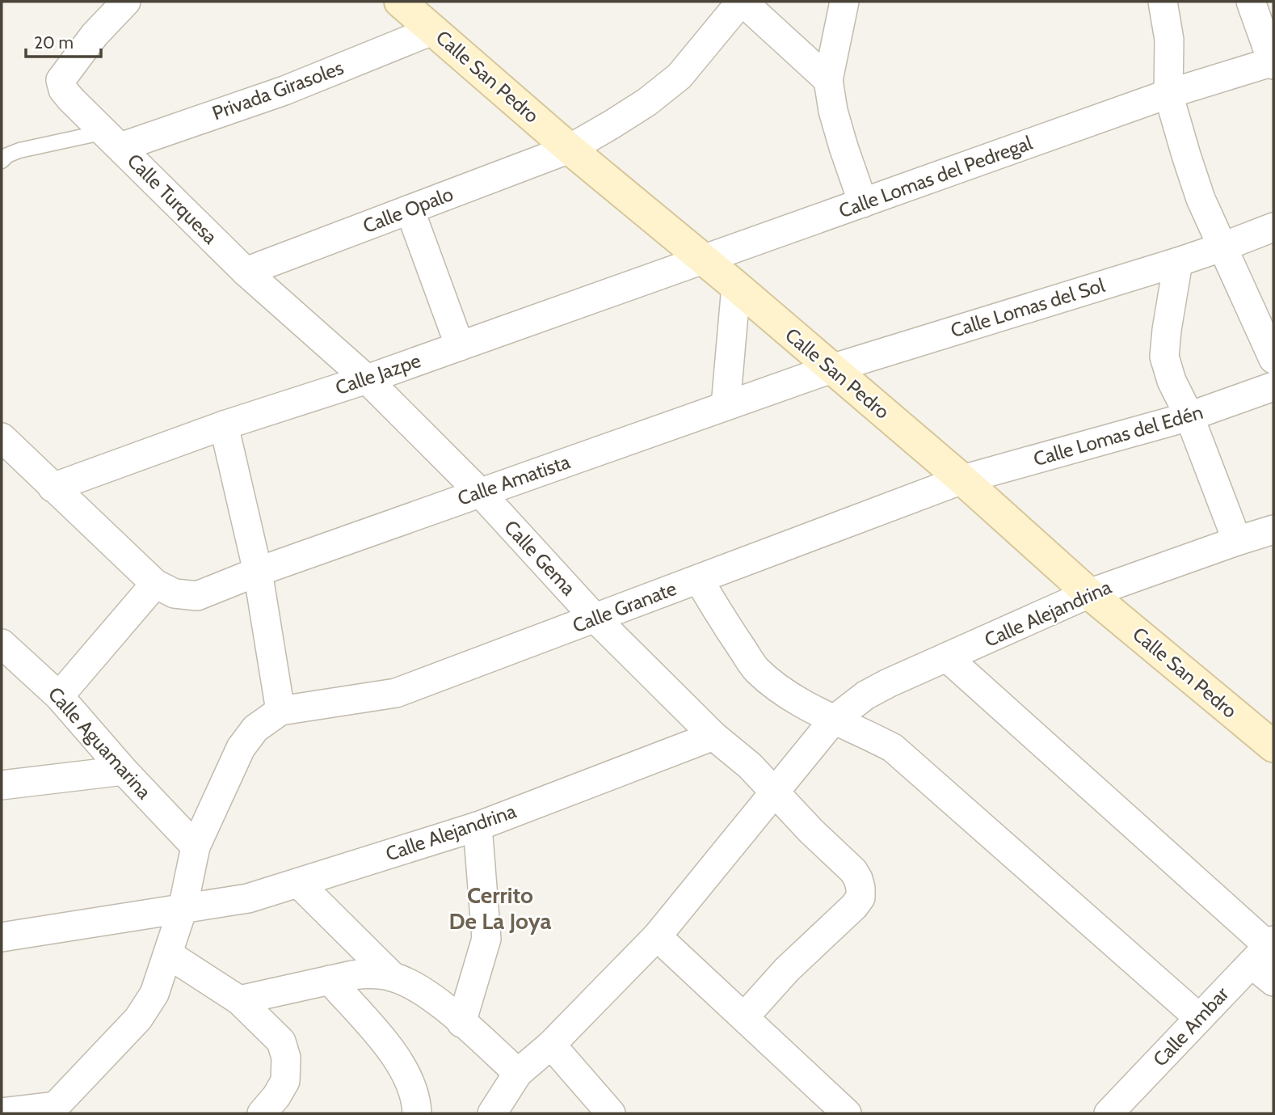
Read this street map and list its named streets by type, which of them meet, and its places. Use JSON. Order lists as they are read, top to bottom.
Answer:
{
  "streets": {
    "street": [
      "Calle San Pedro",
      "Privada Girasoles",
      "Calle Lomas del Pedregal",
      "Calle Turquesa",
      "Calle Opalo",
      "Calle Lomas del Sol",
      "Calle Jazpe",
      "Calle Lomas del Edén",
      "Calle Amatista",
      "Calle Gema",
      "Calle Granate",
      "Calle Alejandrina",
      "Calle Aguamarina",
      "Calle Ambar"
    ]
  },
  "crossings": [
    ["Calle San Pedro", "Privada Girasoles"],
    ["Calle San Pedro", "Calle Lomas del Pedregal"],
    ["Calle San Pedro", "Calle Opalo"],
    ["Calle San Pedro", "Calle Lomas del Sol"],
    ["Calle San Pedro", "Calle Jazpe"],
    ["Calle San Pedro", "Calle Lomas del Edén"],
    ["Calle San Pedro", "Calle Amatista"],
    ["Calle San Pedro", "Calle Granate"],
    ["Calle San Pedro", "Calle Alejandrina"],
    ["Privada Girasoles", "Calle Turquesa"],
    ["Calle Lomas del Pedregal", "Calle Jazpe"],
    ["Calle Turquesa", "Calle Opalo"],
    ["Calle Turquesa", "Calle Jazpe"],
    ["Calle Turquesa", "Calle Gema"],
    ["Calle Lomas del Sol", "Calle Amatista"],
    ["Calle Jazpe", "Calle Gema"],
    ["Calle Lomas del Edén", "Calle Granate"],
    ["Calle Amatista", "Calle Gema"],
    ["Calle Gema", "Calle Granate"],
    ["Calle Gema", "Calle Alejandrina"]
  ],
  "districts": ["Cerrito De La Joya"],
  "scale_bar": "20 m"
}
